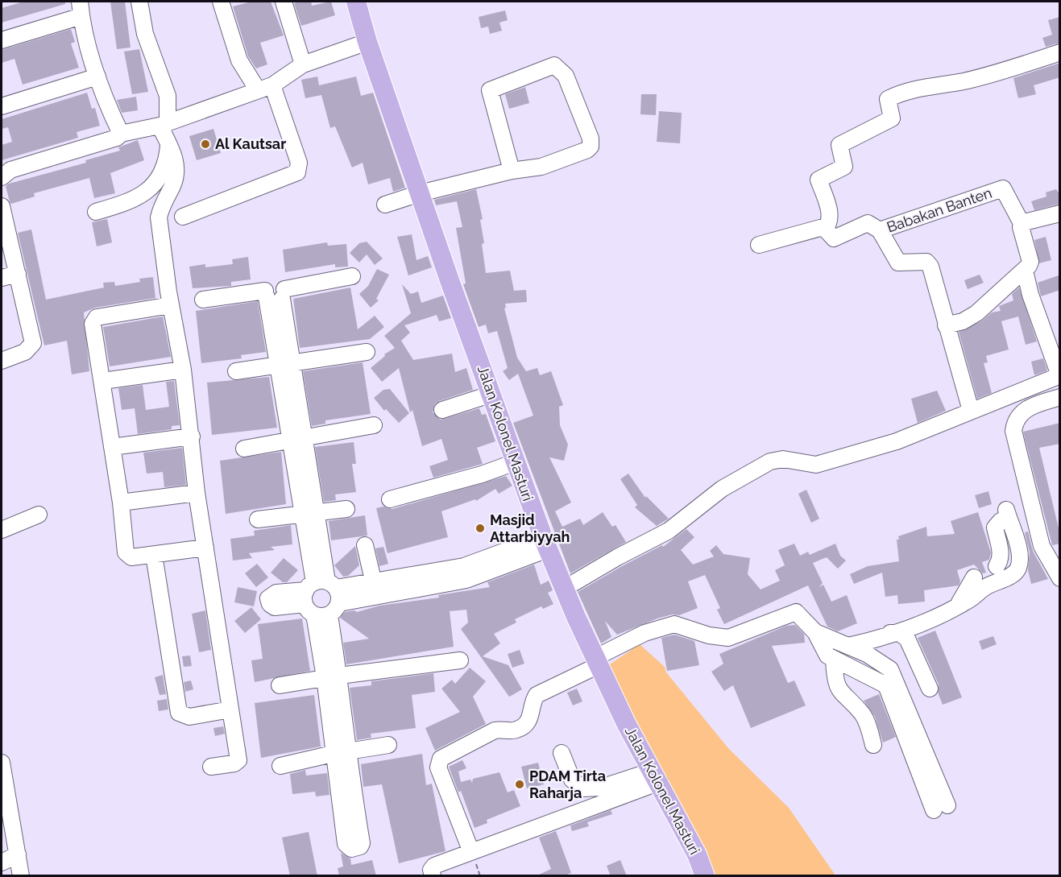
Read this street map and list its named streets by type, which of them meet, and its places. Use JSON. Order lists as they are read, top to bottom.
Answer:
{
  "streets": {
    "main road": ["Jalan Kolonel Masturi"],
    "street": ["Babakan Banten"]
  },
  "places": ["Al Kautsar", "Masjid Attarbiyyah", "PDAM Tirta Raharja"]
}
